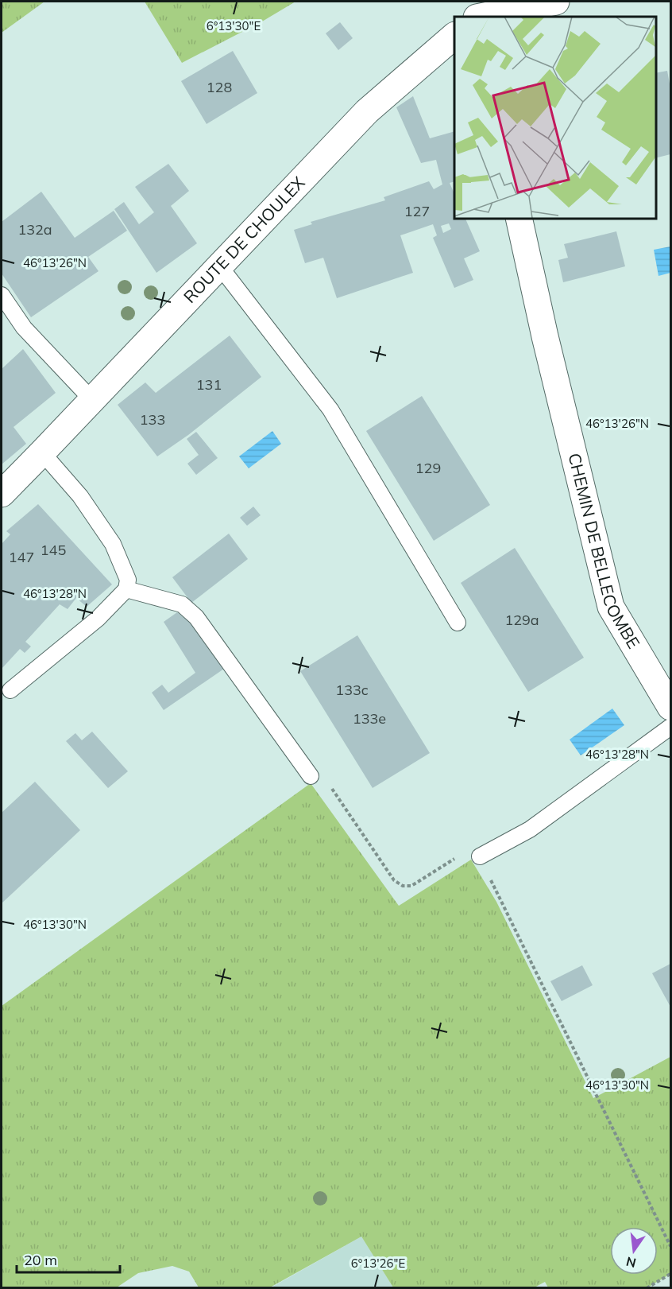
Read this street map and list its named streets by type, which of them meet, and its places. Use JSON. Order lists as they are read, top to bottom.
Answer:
{
  "streets": {
    "street": ["ROUTE DE CHOULEX", "CHEMIN DE BELLECOMBE"]
  },
  "house_numbers": [
    "128",
    "127",
    "132a",
    "131",
    "133",
    "129",
    "145",
    "147",
    "129a",
    "133c",
    "133e"
  ],
  "scale_bar": "20 m",
  "north": "bottom",
  "coordinates": [
    "6°13'30\"E",
    "46°13'26\"N",
    "46°13'28\"N",
    "46°13'30\"N",
    "6°13'26\"E"
  ]
}
